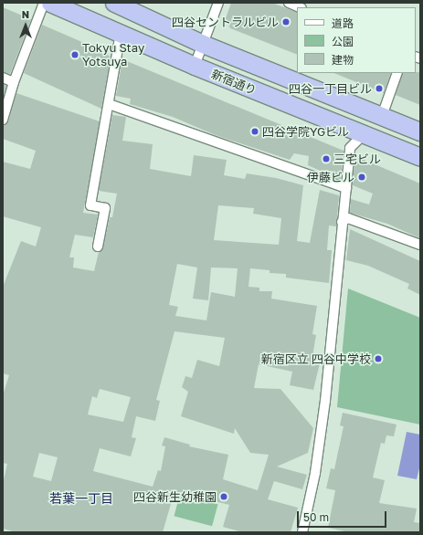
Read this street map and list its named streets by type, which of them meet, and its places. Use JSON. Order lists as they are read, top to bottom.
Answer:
{
  "streets": {
    "highway": ["新宿通り"]
  },
  "districts": ["若葉一丁目"],
  "places": [
    "四谷セントラルビル",
    "Tokyu Stay Yotsuya",
    "四谷一丁目ビル",
    "四谷学院YGビル",
    "三宅ビル",
    "伊藤ビル",
    "新宿区立 四谷中学校",
    "四谷新生幼稚園"
  ],
  "legend": ["道路", "公園", "建物"],
  "scale_bar": "50 m",
  "north": "top"
}
